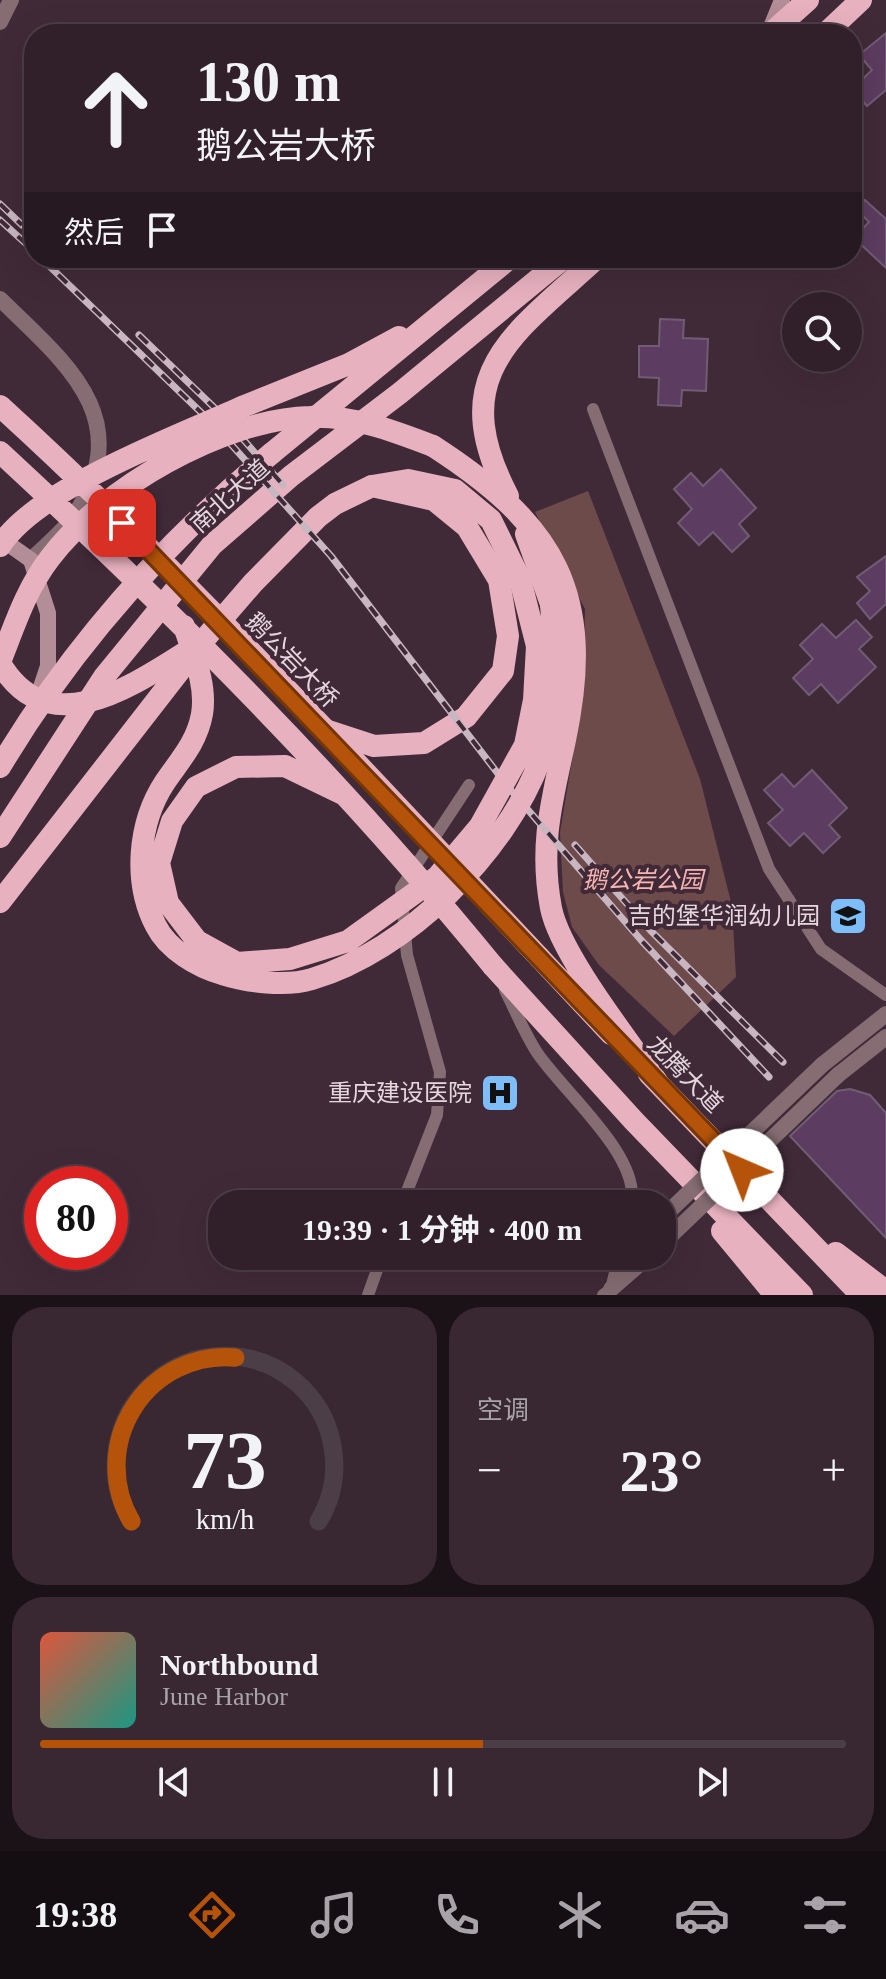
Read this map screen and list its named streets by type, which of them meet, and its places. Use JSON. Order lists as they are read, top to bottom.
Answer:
{
  "streets": {
    "highway": ["南北大道", "鹅公岩大桥", "龙腾大道"]
  },
  "crossings": [
    ["鹅公岩大桥", "龙腾大道"]
  ],
  "parks": ["鹅公岩公园"],
  "places": {
    "school or university": ["吉的堡华润幼儿园"],
    "hospital": ["重庆建设医院"]
  },
  "page": {
    "turn": ["130 m", "鹅公岩大桥"],
    "then": "然后",
    "limit": "80",
    "trip": "19:39 · 1 分钟 · 400 m",
    "tile": "空调",
    "heat": ["−", "23°", "+"],
    "song": ["Northbound", "June Harbor"],
    "tabs": "19:38",
    "gauge": ["73", "km/h"]
  }
}
